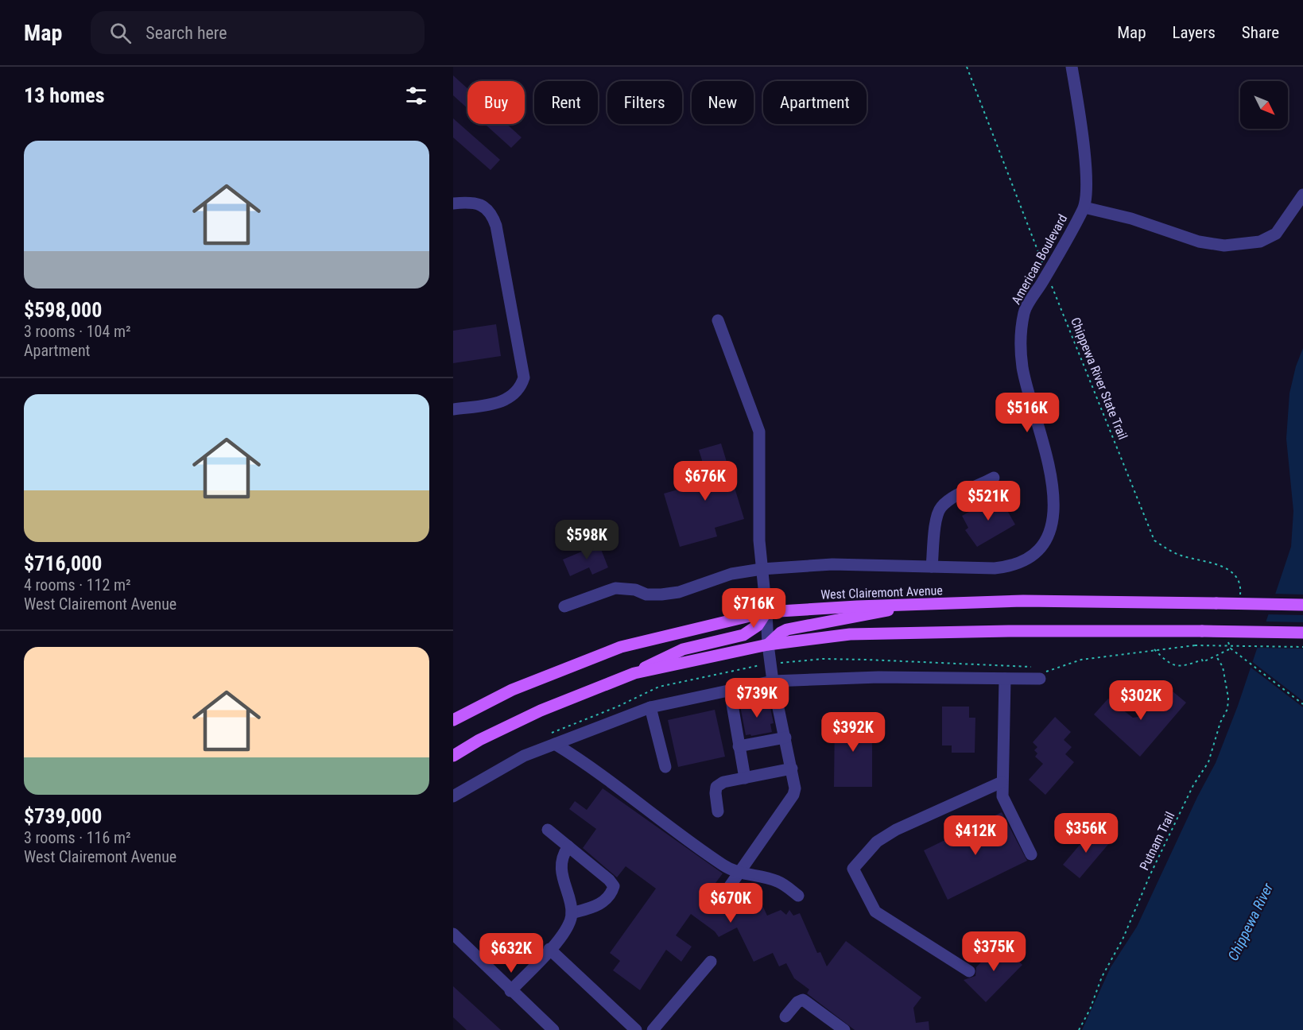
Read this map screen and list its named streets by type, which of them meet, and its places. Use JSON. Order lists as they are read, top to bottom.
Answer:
{
  "streets": {
    "main road": ["West Clairemont Avenue"],
    "street": ["American Boulevard"],
    "path": ["Chippewa River State Trail", "Putnam Trail"]
  },
  "crossings": [
    ["American Boulevard", "Chippewa River State Trail"]
  ],
  "water": ["Chippewa River"],
  "north": "bottom right",
  "page": {
    "header": "Map",
    "search": "Search here",
    "nav": ["Map", "Layers", "Share"],
    "heading": "13 homes",
    "chip": [
      "Buy",
      "Rent",
      "Filters",
      "New",
      "Apartment"
    ],
    "list": [
      {
        "name": "$598,000",
        "note": "3 rooms · 104 m² · Apartment"
      },
      {
        "name": "$716,000",
        "note": "4 rooms · 112 m² · West Clairemont Avenue"
      },
      {
        "name": "$739,000",
        "note": "3 rooms · 116 m² · West Clairemont Avenue"
      }
    ],
    "price": [
      "$516K",
      "$676K",
      "$521K",
      "$598K",
      "$716K",
      "$739K",
      "$302K",
      "$392K",
      "$356K",
      "$412K",
      "$670K",
      "$375K",
      "$632K"
    ]
  }
}
